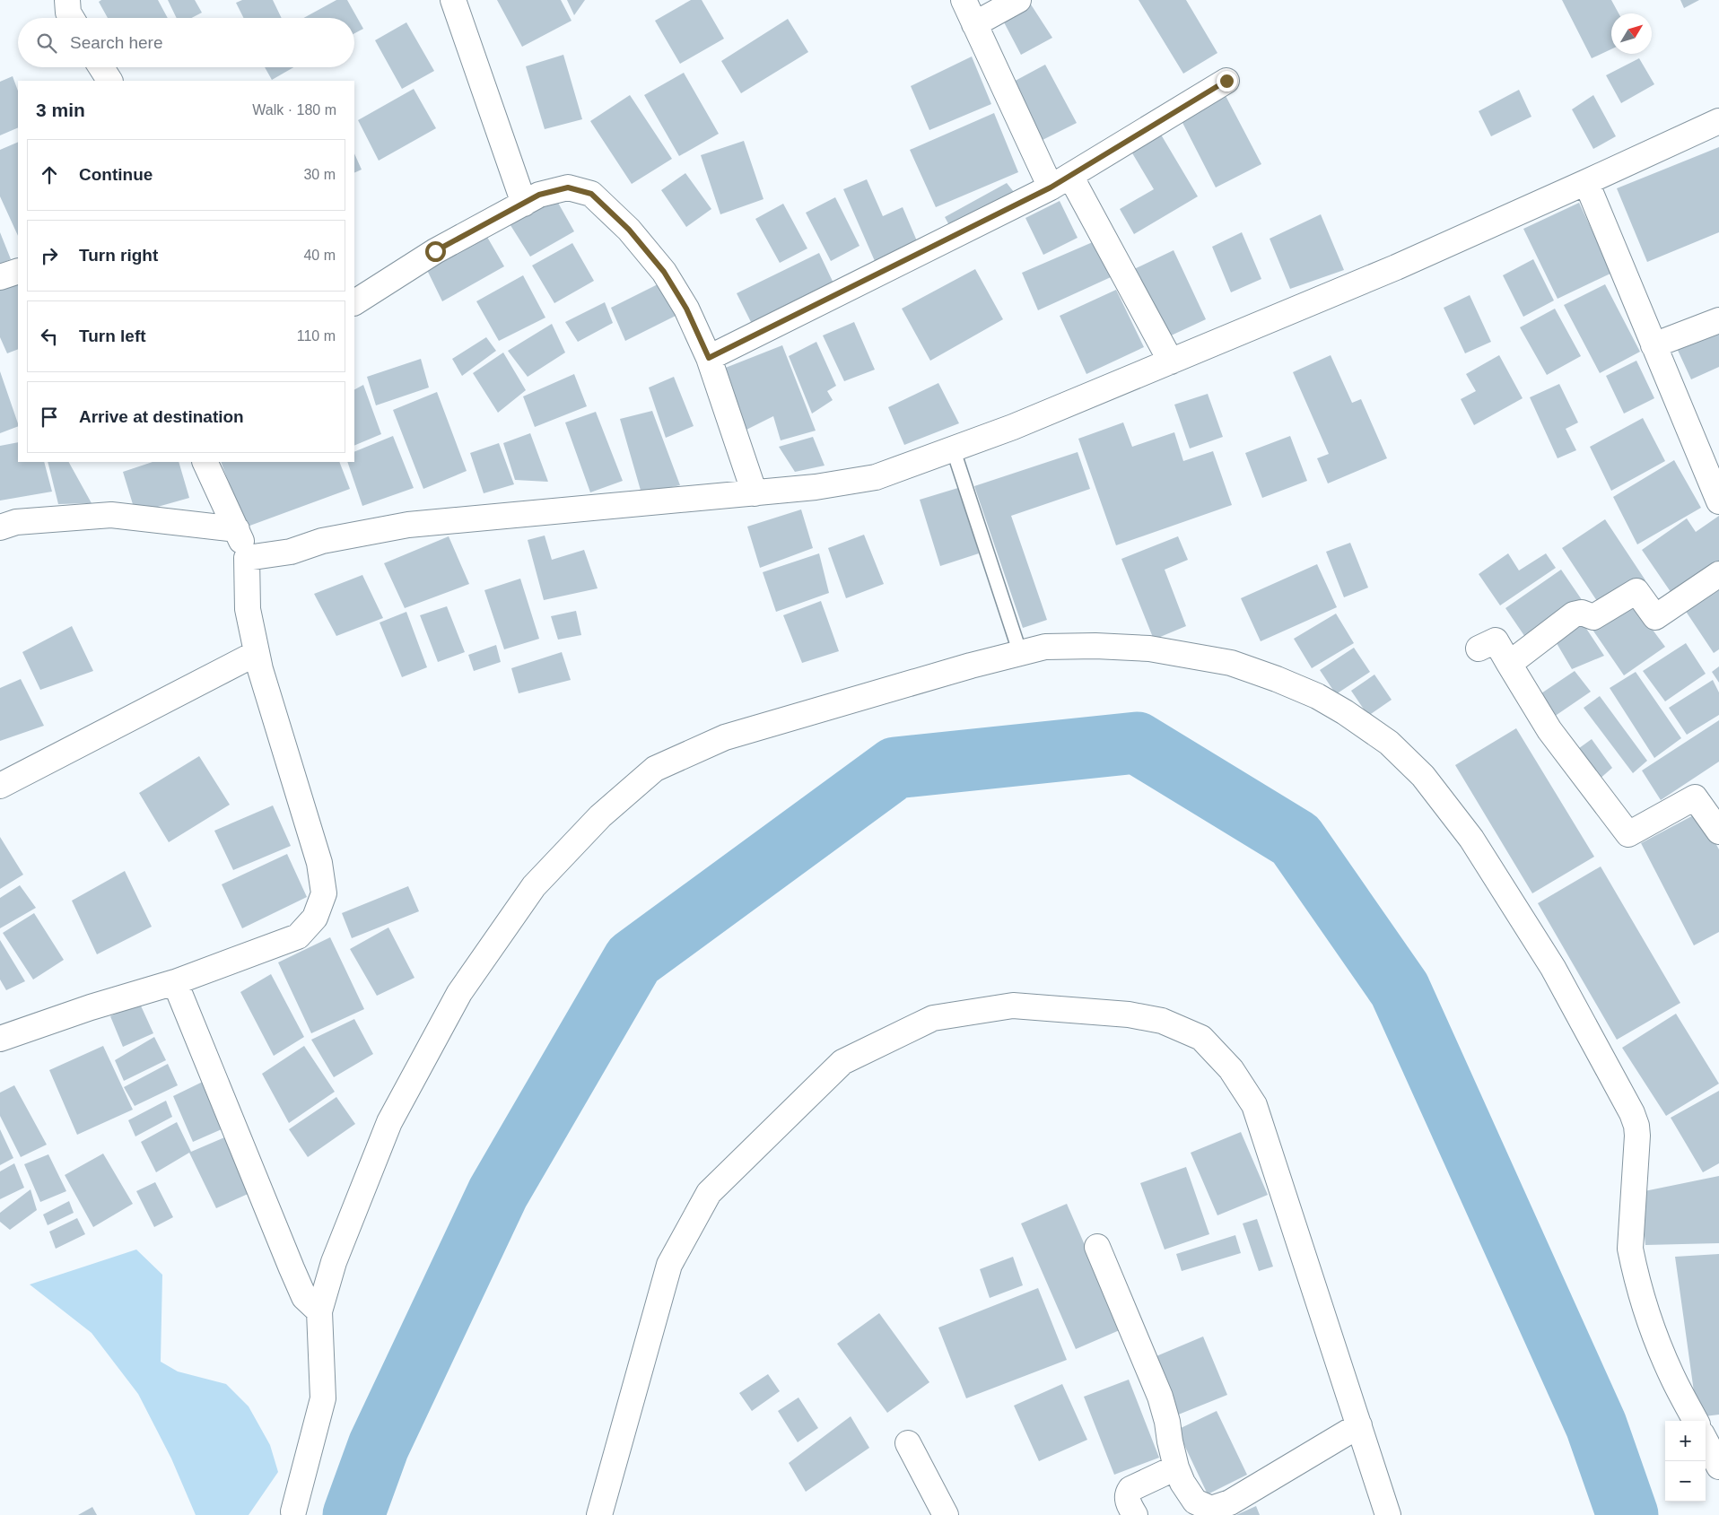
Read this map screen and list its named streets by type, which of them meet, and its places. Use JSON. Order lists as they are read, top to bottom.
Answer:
{
  "north": "top right",
  "page": {
    "search": "Search here",
    "heading": ["3 min", "Walk · 180 m"],
    "list": [
      ["Continue", "30 m"],
      ["Turn right", "40 m"],
      ["Turn left", "110 m"],
      "Arrive at destination"
    ],
    "map_buttons": ["+", "−"]
  }
}
